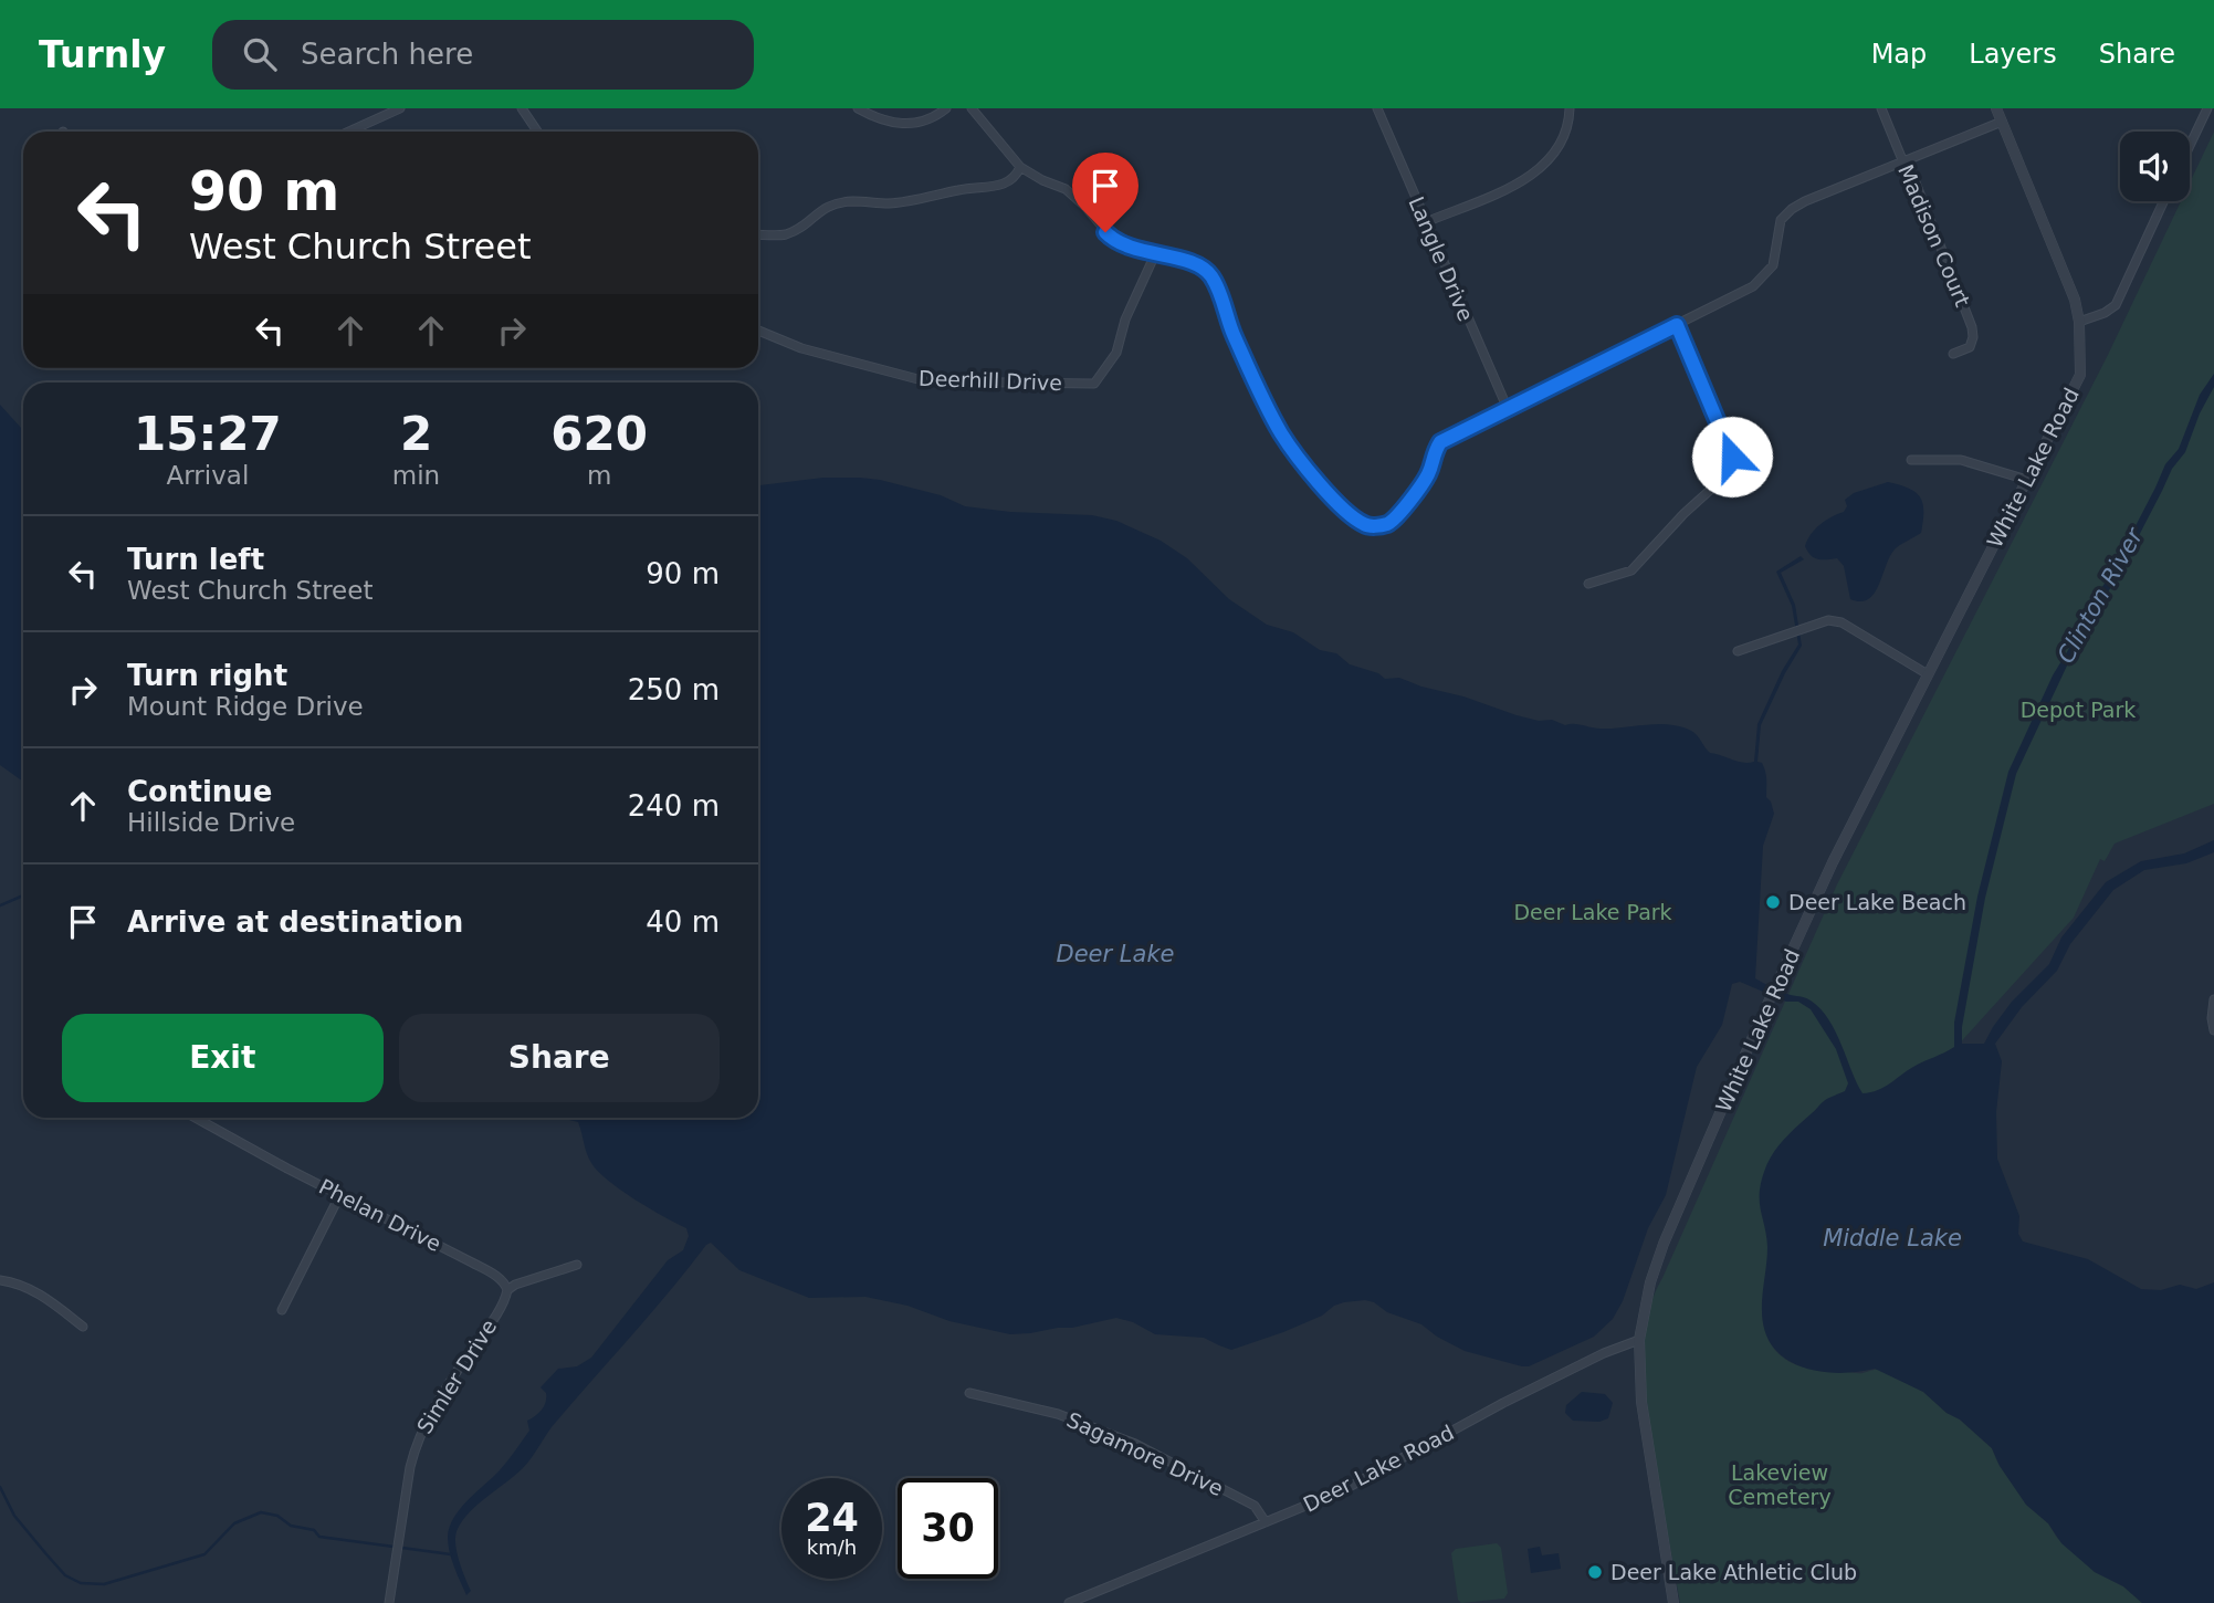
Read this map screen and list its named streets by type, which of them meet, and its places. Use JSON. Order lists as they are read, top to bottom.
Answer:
{
  "streets": {
    "street": [
      "Madison Court",
      "Langle Drive",
      "Deerhill Drive",
      "White Lake Road",
      "Phelan Drive",
      "Simler Drive",
      "Sagamore Drive",
      "Deer Lake Road"
    ]
  },
  "crossings": [
    ["White Lake Road", "Deer Lake Road"],
    ["Phelan Drive", "Simler Drive"],
    ["Sagamore Drive", "Deer Lake Road"]
  ],
  "water": ["Clinton River", "Deer Lake", "Middle Lake"],
  "parks": ["Depot Park", "Deer Lake Park", "Lakeview Cemetery"],
  "places": ["Deer Lake Beach", "Deer Lake Athletic Club"],
  "page": {
    "header": "Turnly",
    "search": "Search here",
    "nav": ["Map", "Layers", "Share"],
    "turn": ["90 m", "West Church Street"],
    "eta": [
      "15:27",
      "Arrival",
      "2",
      "min",
      "620",
      "m"
    ],
    "list": [
      {
        "name": "Turn left",
        "note": "West Church Street",
        "value": "90 m"
      },
      {
        "name": "Turn right",
        "note": "Mount Ridge Drive",
        "value": "250 m"
      },
      {
        "name": "Continue",
        "note": "Hillside Drive",
        "value": "240 m"
      },
      {
        "name": "Arrive at destination",
        "value": "40 m"
      }
    ],
    "buttons": ["Exit", "Share"],
    "speed": "24 km/h",
    "limit": "30"
  }
}
